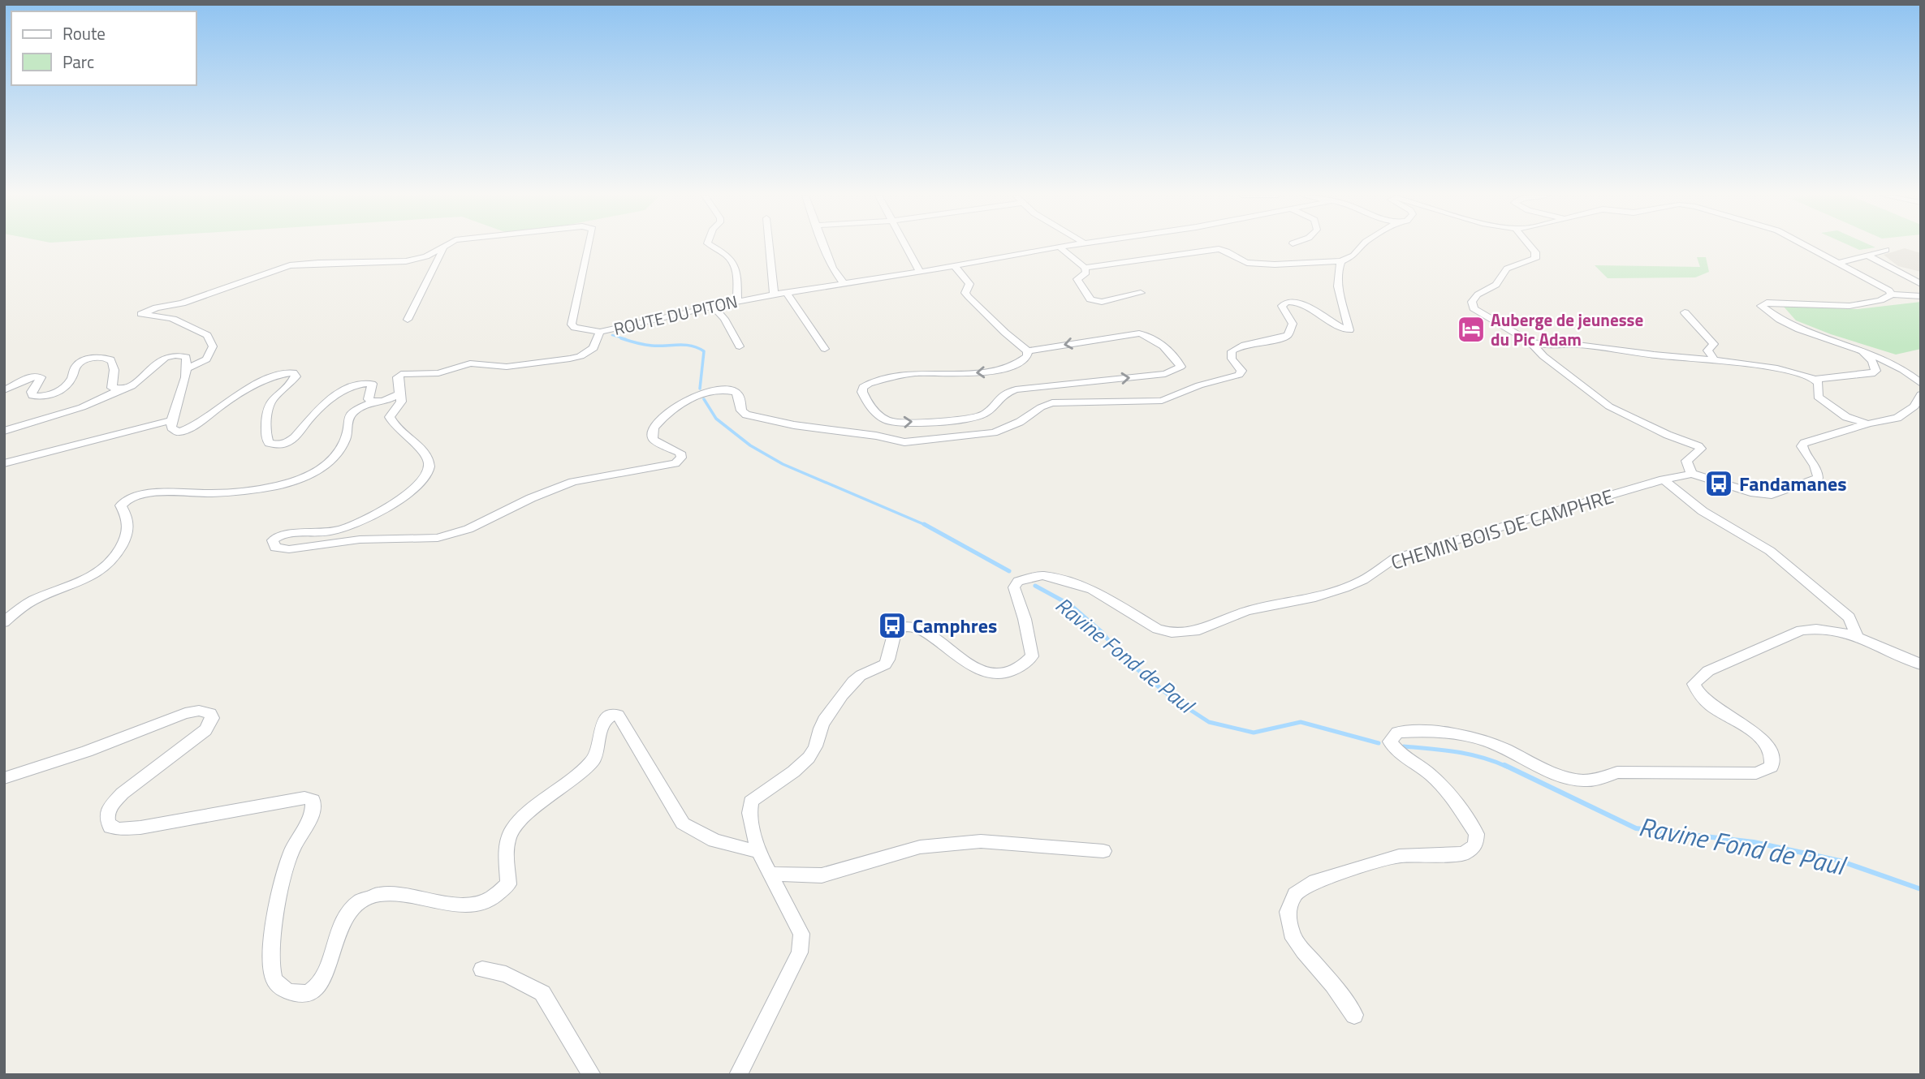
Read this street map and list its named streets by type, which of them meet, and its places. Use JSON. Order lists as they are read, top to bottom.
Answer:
{
  "streets": {
    "street": ["ROUTE DU PITON", "CHEMIN BOIS DE CAMPHRE"]
  },
  "water": ["Ravine Fond de Paul"],
  "places": {
    "hotel": ["Auberge de jeunesse du Pic Adam"],
    "bus stop": ["Fandamanes", "Camphres"]
  },
  "legend": ["Route", "Parc"]
}
